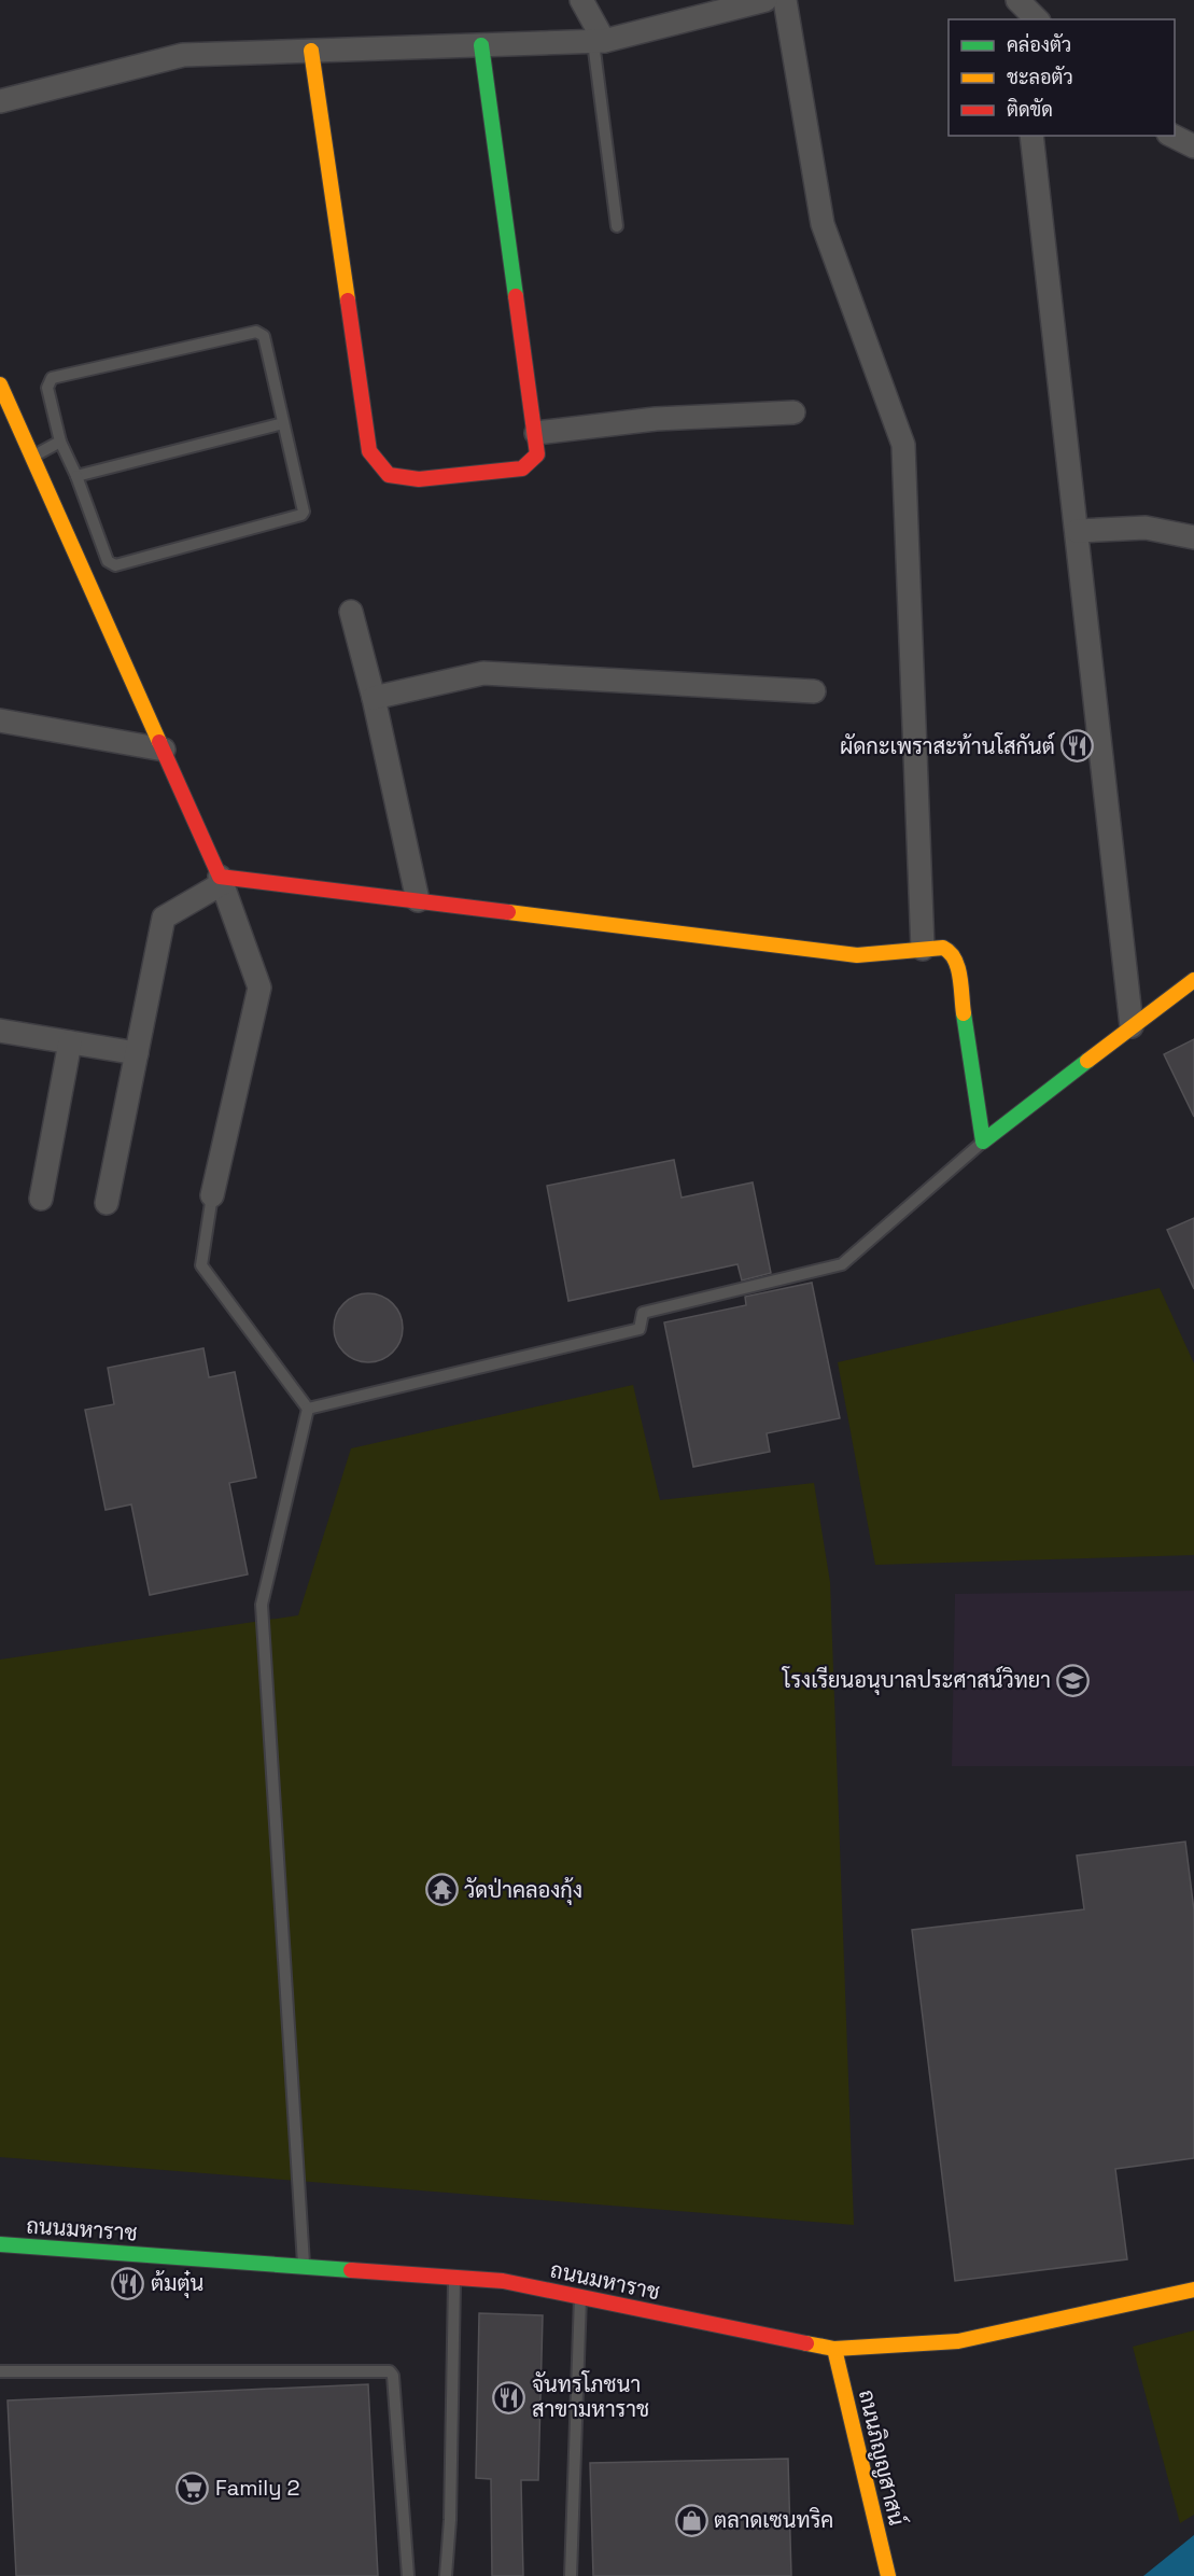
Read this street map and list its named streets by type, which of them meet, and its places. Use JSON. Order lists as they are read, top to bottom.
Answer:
{
  "streets": {
    "street": ["ถนนมหาราช", "ถนนภิญญสาสน์"]
  },
  "crossings": [
    ["ถนนมหาราช", "ถนนภิญญสาสน์"]
  ],
  "places": {
    "restaurant": ["ผัดกะเพราสะท้านโสกันต์", "ต้มตุ๋น", "จันทรโภชนา สาขามหาราช"],
    "school or university": ["โรงเรียนอนุบาลประศาสน์วิทยา"],
    "temple": ["วัดป่าคลองกุ้ง"],
    "supermarket": ["Family 2"],
    "shop": ["ตลาดเซนทริค"]
  },
  "legend": ["คล่องตัว", "ชะลอตัว", "ติดขัด"]
}
